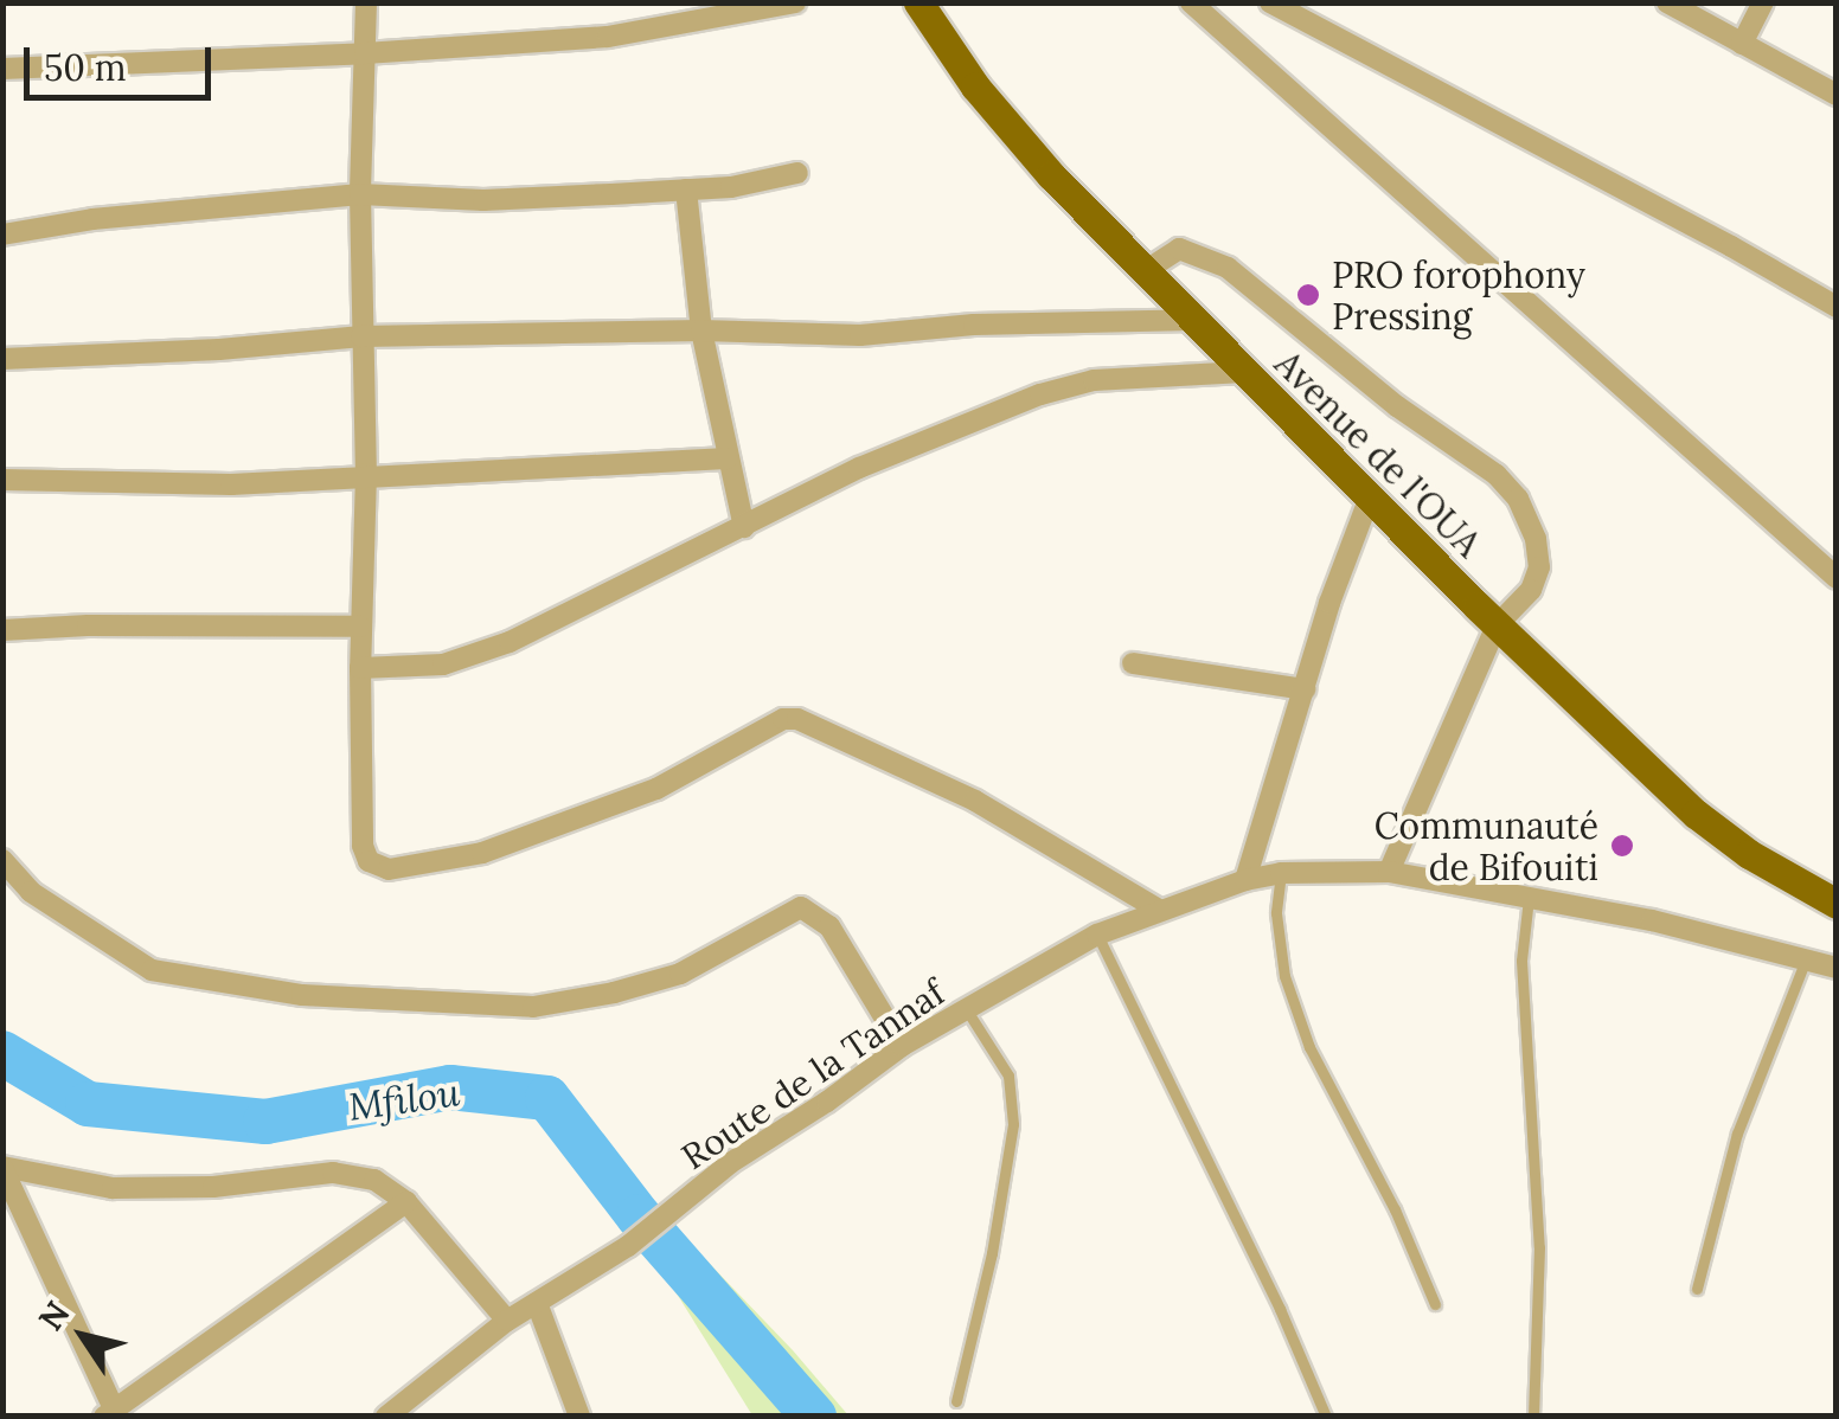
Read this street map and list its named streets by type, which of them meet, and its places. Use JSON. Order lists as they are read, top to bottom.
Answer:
{
  "streets": {
    "main road": ["Avenue de l'OUA"],
    "street": ["Route de la Tannaf"]
  },
  "water": ["Mfilou"],
  "places": ["PRO forophony Pressing", "Communauté de Bifouiti"],
  "scale_bar": "50 m",
  "north": "top left"
}
